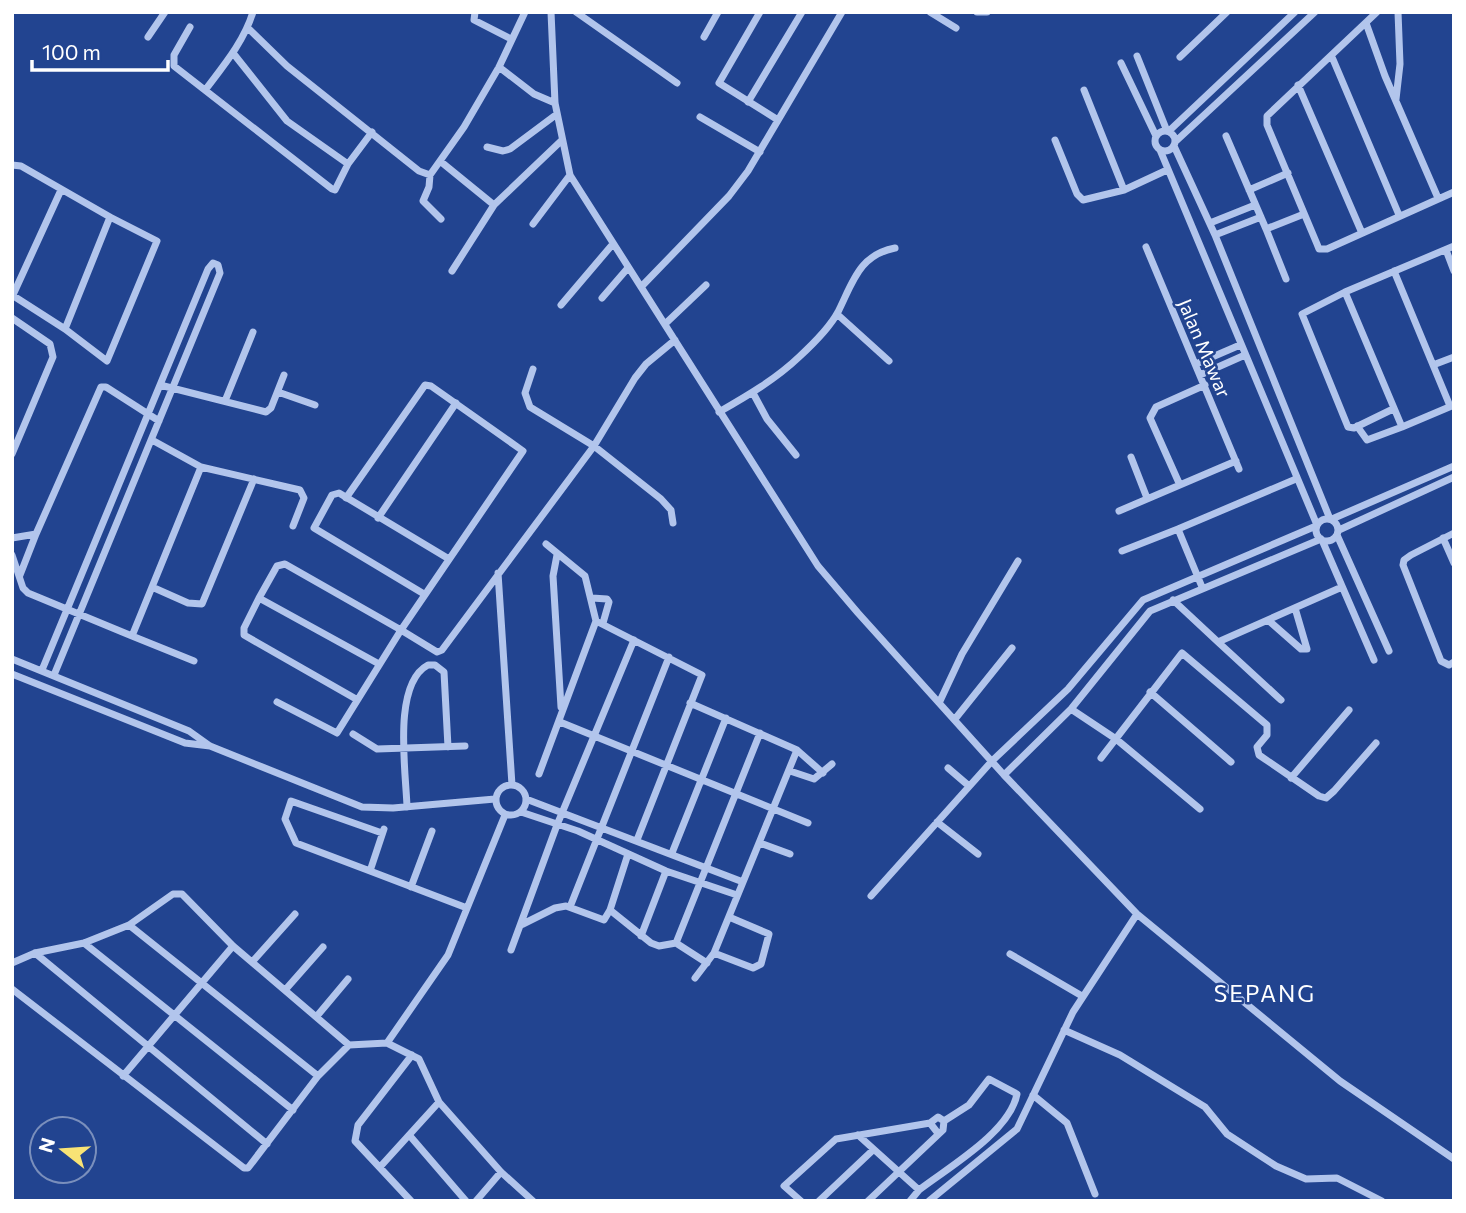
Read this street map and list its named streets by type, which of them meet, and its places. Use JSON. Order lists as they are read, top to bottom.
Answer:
{
  "streets": {
    "street": ["Jalan Mawar"]
  },
  "districts": ["SEPANG"],
  "scale_bar": "100 m",
  "north": "left"
}
